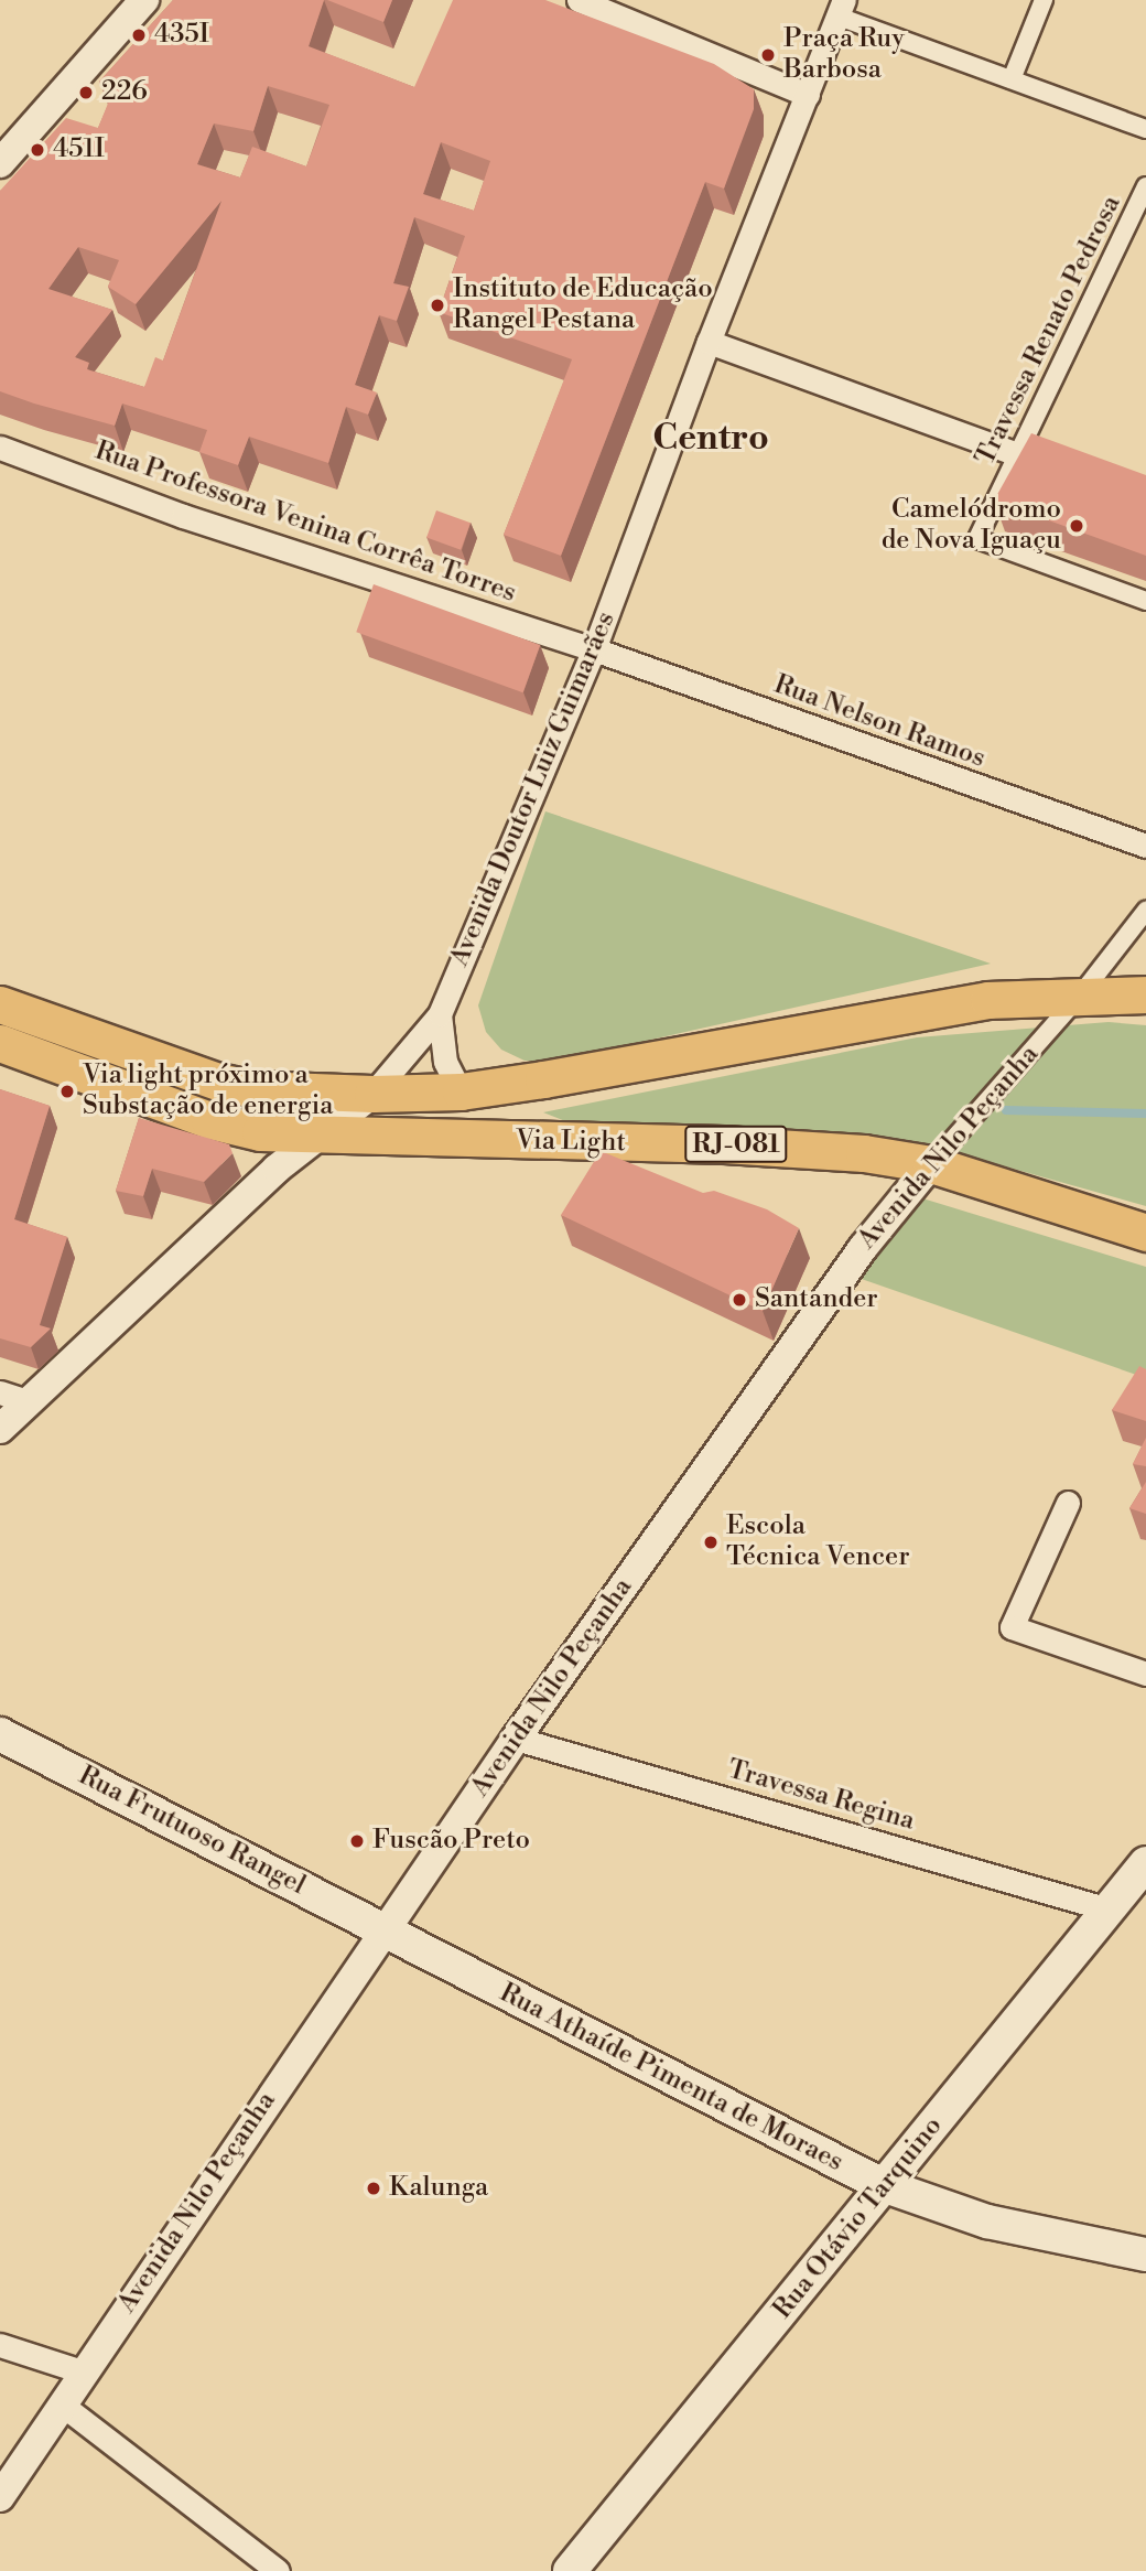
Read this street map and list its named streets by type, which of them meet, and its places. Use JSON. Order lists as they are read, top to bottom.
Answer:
{
  "streets": {
    "main road": [
      "Via Light",
      "RJ-081",
      "Rua Frutuoso Rangel",
      "Rua Athaíde Pimenta de Moraes",
      "Rua Otávio Tarquino"
    ],
    "street": [
      "Travessa Renato Pedrosa",
      "Rua Professora Venina Corrêa Torres",
      "Rua Nelson Ramos",
      "Avenida Doutor Luiz Guimarães",
      "Avenida Nilo Peçanha",
      "Travessa Regina"
    ]
  },
  "crossings": [
    ["Rua Professora Venina Corrêa Torres", "Rua Nelson Ramos"],
    ["Rua Professora Venina Corrêa Torres", "Avenida Doutor Luiz Guimarães"],
    ["Rua Nelson Ramos", "Avenida Doutor Luiz Guimarães"],
    ["Avenida Doutor Luiz Guimarães", "Via Light"],
    ["Via Light", "Avenida Nilo Peçanha"],
    ["Avenida Nilo Peçanha", "Travessa Regina"],
    ["Avenida Nilo Peçanha", "Rua Frutuoso Rangel"],
    ["Avenida Nilo Peçanha", "Rua Athaíde Pimenta de Moraes"],
    ["Travessa Regina", "Rua Otávio Tarquino"],
    ["Rua Frutuoso Rangel", "Rua Athaíde Pimenta de Moraes"],
    ["Rua Athaíde Pimenta de Moraes", "Rua Otávio Tarquino"]
  ],
  "districts": ["Centro"],
  "places": [
    "435I",
    "Praça Ruy Barbosa",
    "226",
    "451I",
    "Instituto de Educação Rangel Pestana",
    "Camelódromo de Nova Iguaçu",
    "Via light próximo a Substação de energia",
    "Santander",
    "Escola Técnica Vencer",
    "Fuscão Preto",
    "Kalunga"
  ]
}
